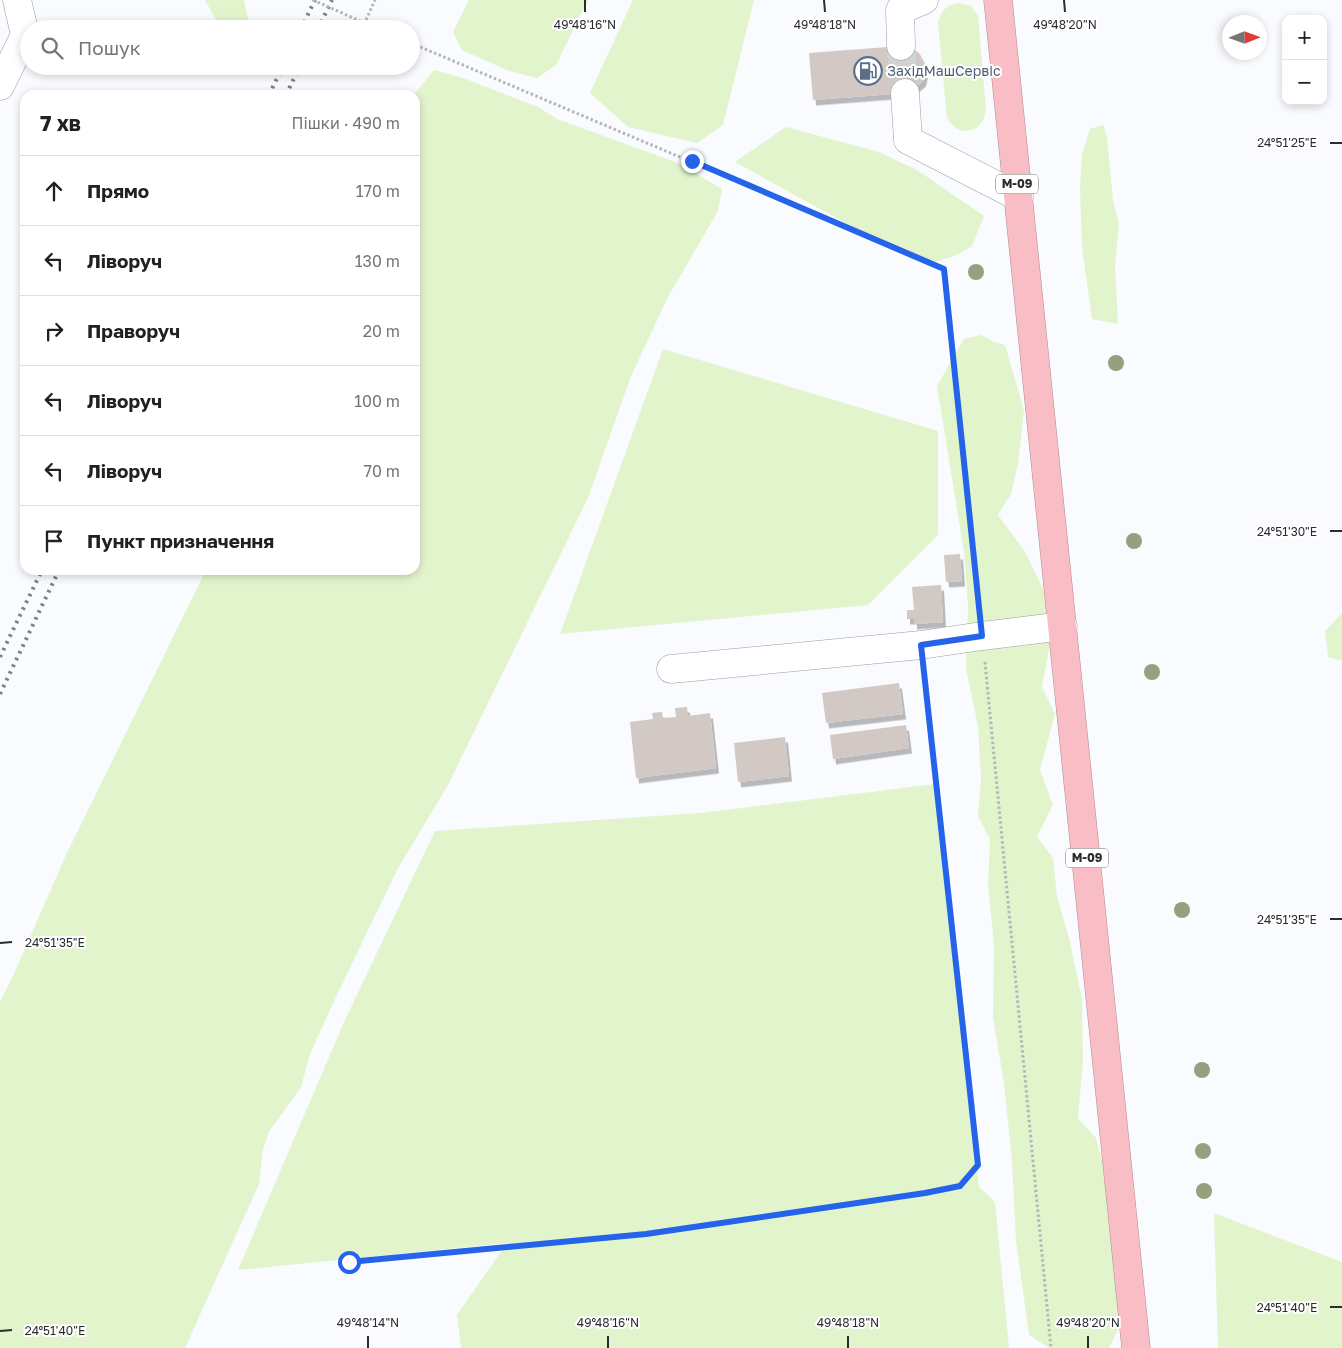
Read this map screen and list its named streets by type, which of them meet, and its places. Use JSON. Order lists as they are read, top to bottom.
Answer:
{
  "streets": {
    "highway": ["М-09"]
  },
  "places": {
    "fuel station": ["ЗахідМашСервіс"]
  },
  "north": "right",
  "page": {
    "map_buttons": ["+", "−"],
    "search": "Пошук",
    "heading": ["7 хв", "Пішки · 490 m"],
    "list": [
      ["Прямо", "170 m"],
      ["Ліворуч", "130 m"],
      ["Праворуч", "20 m"],
      ["Ліворуч", "100 m"],
      ["Ліворуч", "70 m"],
      "Пункт призначення"
    ]
  },
  "coordinates": [
    "49°48'16\"N",
    "49°48'18\"N",
    "49°48'20\"N",
    "24°51'25\"E",
    "24°51'30\"E",
    "24°51'35\"E",
    "24°51'40\"E",
    "49°48'14\"N"
  ]
}
